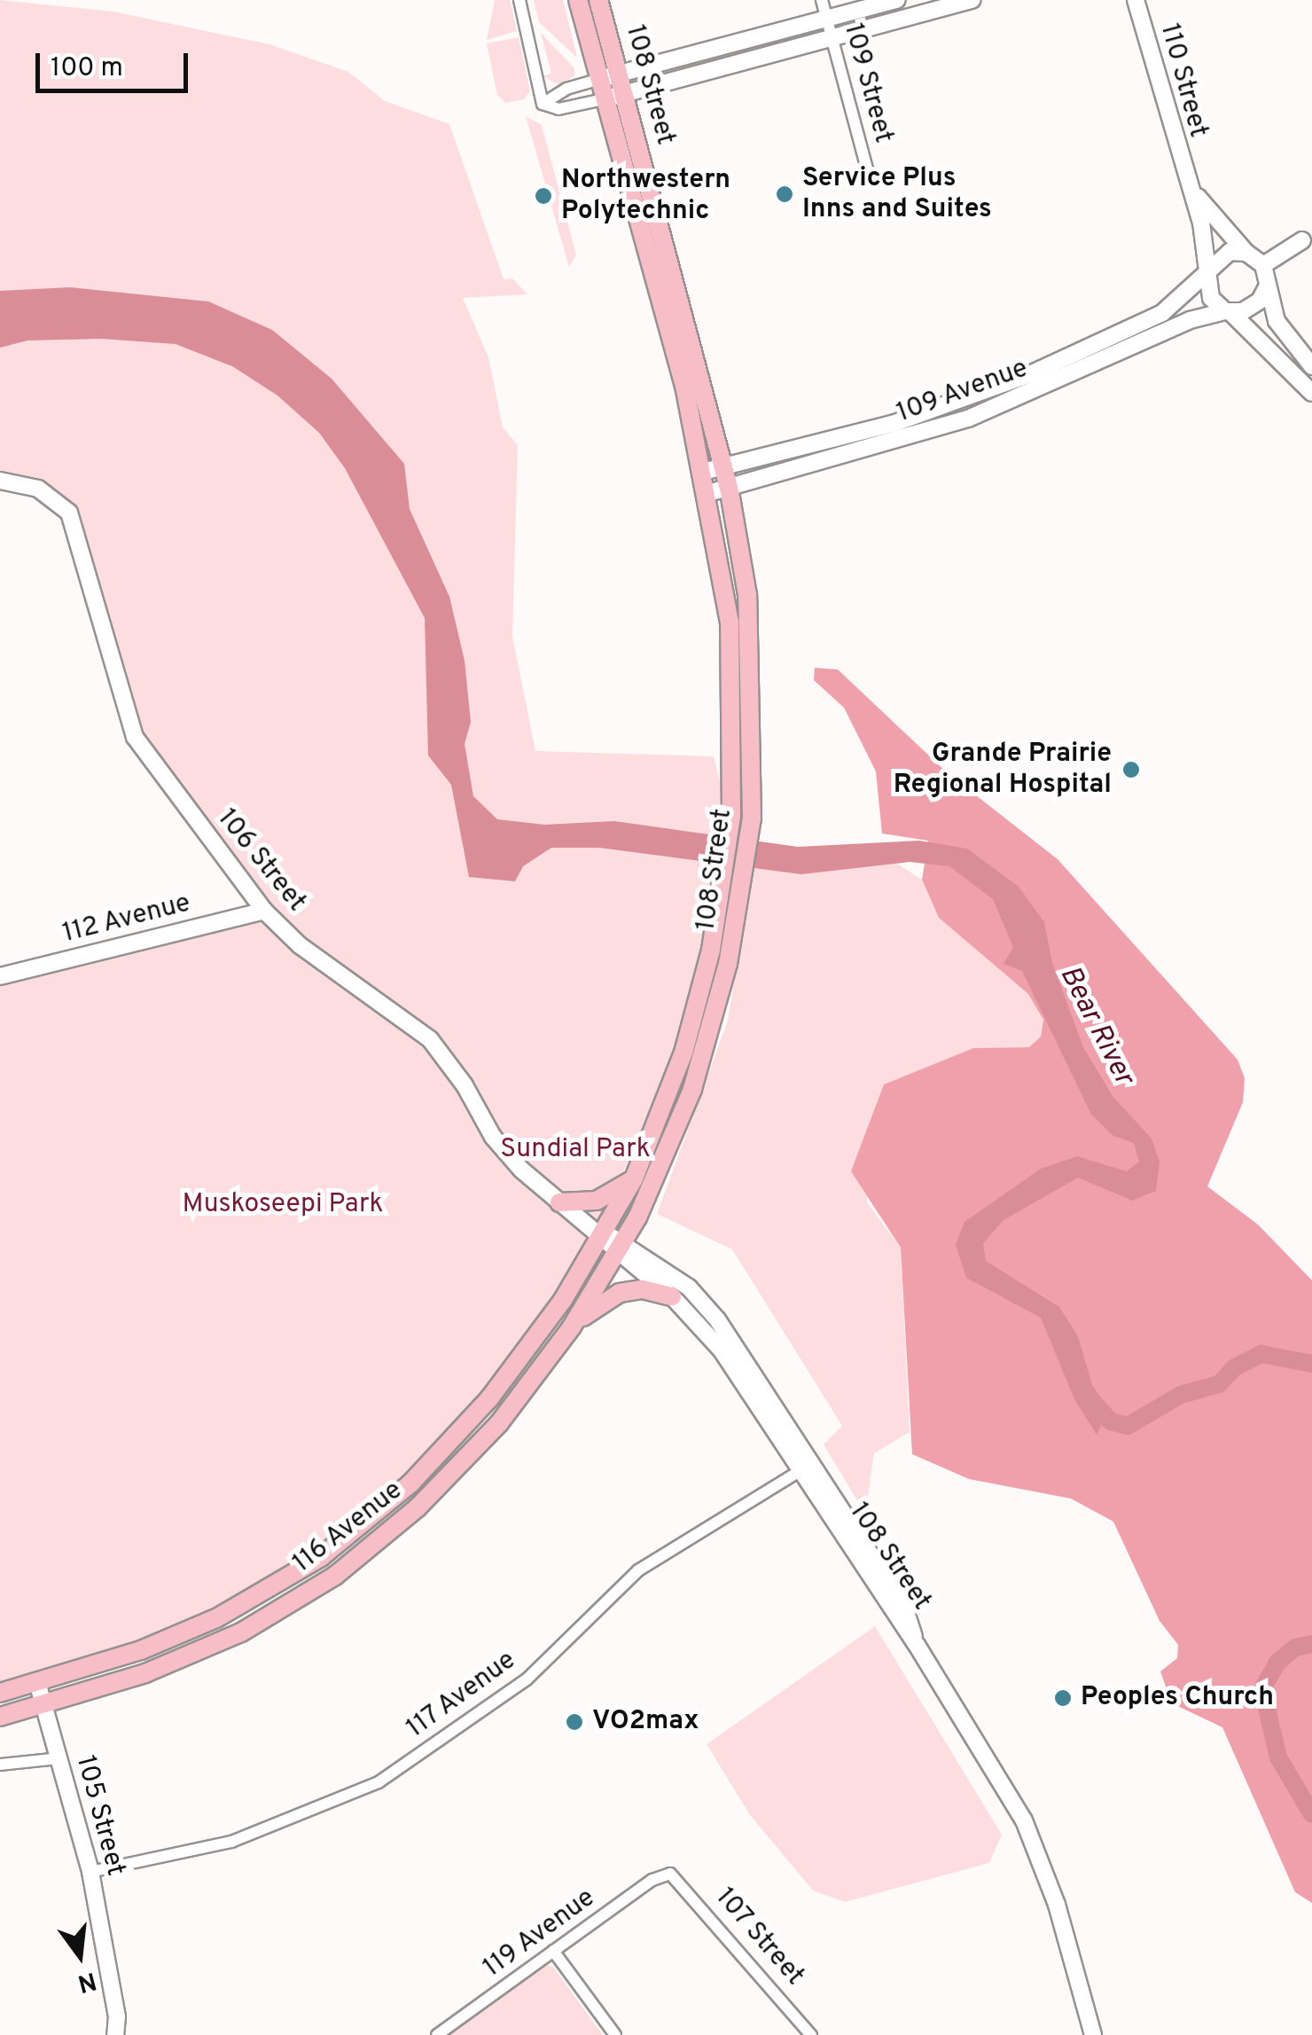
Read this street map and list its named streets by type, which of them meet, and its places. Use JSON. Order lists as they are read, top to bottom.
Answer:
{
  "streets": {
    "main road": ["108 Street", "116 Avenue"],
    "street": [
      "110 Street",
      "109 Street",
      "109 Avenue",
      "106 Street",
      "112 Avenue",
      "117 Avenue",
      "105 Street",
      "119 Avenue",
      "107 Street"
    ]
  },
  "crossings": [
    ["110 Street", "109 Avenue"],
    ["108 Street", "109 Avenue"],
    ["108 Street", "106 Street"],
    ["108 Street", "116 Avenue"],
    ["108 Street", "117 Avenue"],
    ["106 Street", "112 Avenue"],
    ["106 Street", "116 Avenue"],
    ["116 Avenue", "105 Street"],
    ["117 Avenue", "105 Street"],
    ["119 Avenue", "107 Street"]
  ],
  "water": ["Bear River"],
  "parks": ["Sundial Park", "Muskoseepi Park"],
  "places": [
    "Service Plus Inns and Suites",
    "Northwestern Polytechnic",
    "Grande Prairie Regional Hospital",
    "Peoples Church",
    "VO2max"
  ],
  "scale_bar": "100 m",
  "north": "bottom"
}
